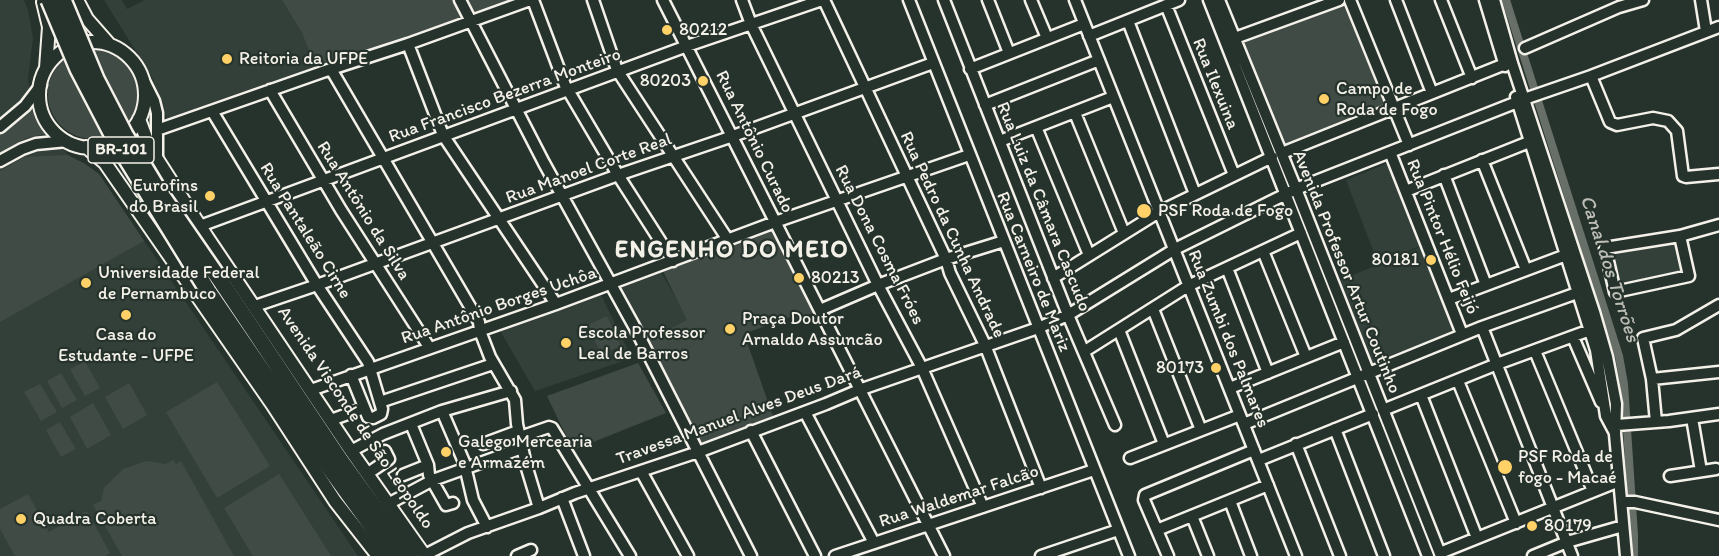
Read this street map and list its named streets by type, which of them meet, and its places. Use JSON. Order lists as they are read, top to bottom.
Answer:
{
  "streets": {
    "highway": ["BR-101", "Avenida Visconde de São Leopoldo"],
    "street": [
      "Rua Ilexuina",
      "Rua Francisco Bezerra Monteiro",
      "Rua Antônio Curado",
      "Rua Manoel Corte Real",
      "Rua Luiz da Câmara Cascudo",
      "Rua Antônio da Silva",
      "Rua Pantaleão Cirne",
      "Rua Pedro da Cunha Andrade",
      "Rua Pintor Hélio Feijó",
      "Rua Dona Cosma Fróes",
      "Rua Carneiro de Mariz",
      "Avenida Professor Artur Coutinho",
      "Rua Antônio Borges Uchôa",
      "Rua Zumbi dos Palmares",
      "Travessa Manuel Alves Deus Dará",
      "Rua Waldemar Falcão"
    ]
  },
  "crossings": [
    ["Rua Francisco Bezerra Monteiro", "Rua Antônio Curado"],
    ["Rua Francisco Bezerra Monteiro", "Rua Antônio da Silva"],
    ["Rua Francisco Bezerra Monteiro", "Rua Pantaleão Cirne"],
    ["Rua Francisco Bezerra Monteiro", "Rua Pedro da Cunha Andrade"],
    ["Rua Francisco Bezerra Monteiro", "Rua Dona Cosma Fróes"],
    ["Rua Francisco Bezerra Monteiro", "Avenida Visconde de São Leopoldo"],
    ["Rua Antônio Curado", "Rua Manoel Corte Real"],
    ["Rua Antônio Curado", "Rua Antônio Borges Uchôa"],
    ["Rua Antônio Curado", "Travessa Manuel Alves Deus Dará"],
    ["Rua Antônio Curado", "Rua Waldemar Falcão"],
    ["BR-101", "Avenida Visconde de São Leopoldo"],
    ["Rua Manoel Corte Real", "Rua Antônio da Silva"],
    ["Rua Manoel Corte Real", "Rua Pantaleão Cirne"],
    ["Rua Manoel Corte Real", "Rua Pedro da Cunha Andrade"],
    ["Rua Manoel Corte Real", "Rua Dona Cosma Fróes"],
    ["Rua Manoel Corte Real", "Rua Carneiro de Mariz"],
    ["Rua Manoel Corte Real", "Avenida Visconde de São Leopoldo"],
    ["Rua Luiz da Câmara Cascudo", "Travessa Manuel Alves Deus Dará"],
    ["Rua Antônio da Silva", "Rua Antônio Borges Uchôa"],
    ["Rua Pantaleão Cirne", "Rua Antônio Borges Uchôa"],
    ["Rua Pedro da Cunha Andrade", "Rua Antônio Borges Uchôa"],
    ["Rua Pedro da Cunha Andrade", "Travessa Manuel Alves Deus Dará"],
    ["Rua Pedro da Cunha Andrade", "Rua Waldemar Falcão"],
    ["Rua Pintor Hélio Feijó", "Travessa Manuel Alves Deus Dará"],
    ["Rua Dona Cosma Fróes", "Rua Antônio Borges Uchôa"],
    ["Rua Dona Cosma Fróes", "Travessa Manuel Alves Deus Dará"],
    ["Rua Dona Cosma Fróes", "Rua Waldemar Falcão"],
    ["Rua Carneiro de Mariz", "Rua Antônio Borges Uchôa"],
    ["Rua Carneiro de Mariz", "Travessa Manuel Alves Deus Dará"],
    ["Rua Carneiro de Mariz", "Rua Waldemar Falcão"],
    ["Avenida Professor Artur Coutinho", "Travessa Manuel Alves Deus Dará"],
    ["Rua Antônio Borges Uchôa", "Avenida Visconde de São Leopoldo"],
    ["Rua Zumbi dos Palmares", "Travessa Manuel Alves Deus Dará"],
    ["Travessa Manuel Alves Deus Dará", "Avenida Visconde de São Leopoldo"]
  ],
  "districts": ["ENGENHO DO MEIO"],
  "water": ["Canal dos Torrões"],
  "places": [
    "80212",
    "Reitoria da UFPE",
    "80203",
    "Campo de Roda de Fogo",
    "Eurofins do Brasil",
    "PSF Roda de Fogo",
    "80181",
    "80213",
    "Universidade Federal de Pernambuco",
    "Casa do Estudante - UFPE",
    "Praça Doutor Arnaldo Assuncão",
    "Escola Professor Leal de Barros",
    "80173",
    "Galego Mercearia e Armazém",
    "PSF Roda de fogo - Macaé",
    "Quadra Coberta",
    "80179"
  ]
}
